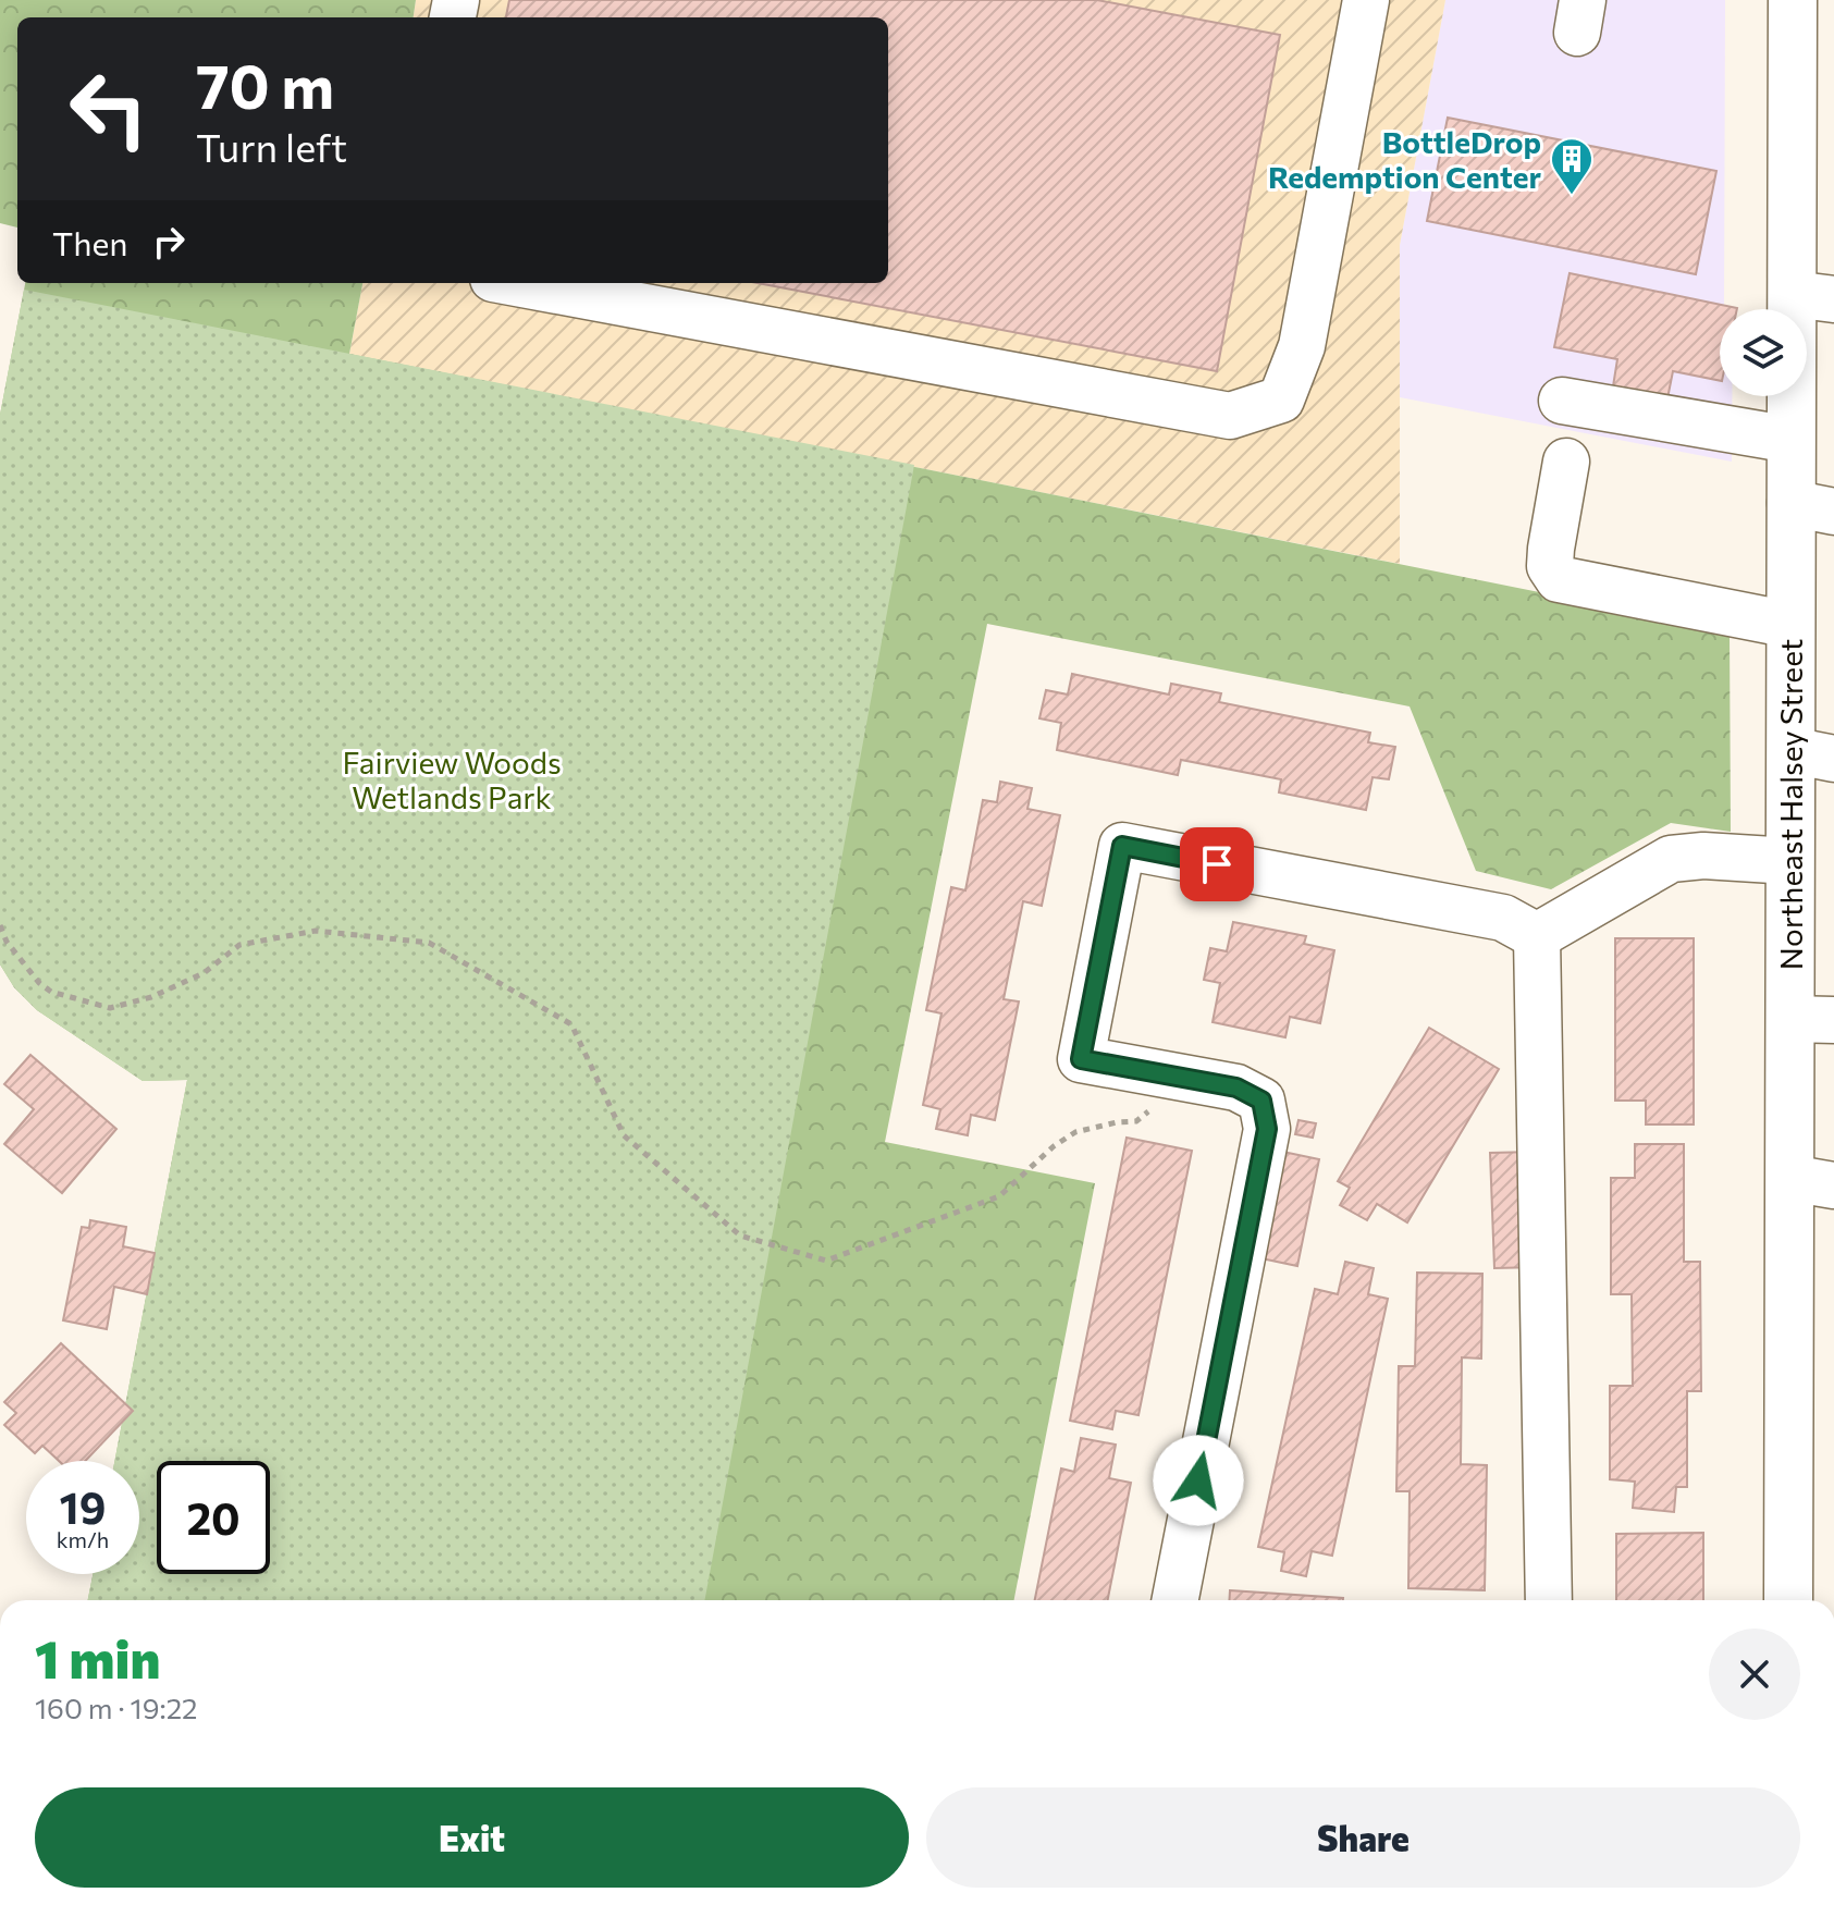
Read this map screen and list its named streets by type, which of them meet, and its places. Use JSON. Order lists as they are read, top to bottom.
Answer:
{
  "streets": {
    "main road": ["Northeast Halsey Street"]
  },
  "parks": ["Fairview Woods Wetlands Park"],
  "places": {
    "building": ["BottleDrop Redemption Center"]
  },
  "page": {
    "turn": ["70 m", "Turn left"],
    "then": "Then",
    "speed": "19 km/h",
    "limit": "20",
    "heading": ["1 min", "160 m · 19:22"],
    "buttons": ["Exit", "Share"]
  }
}
